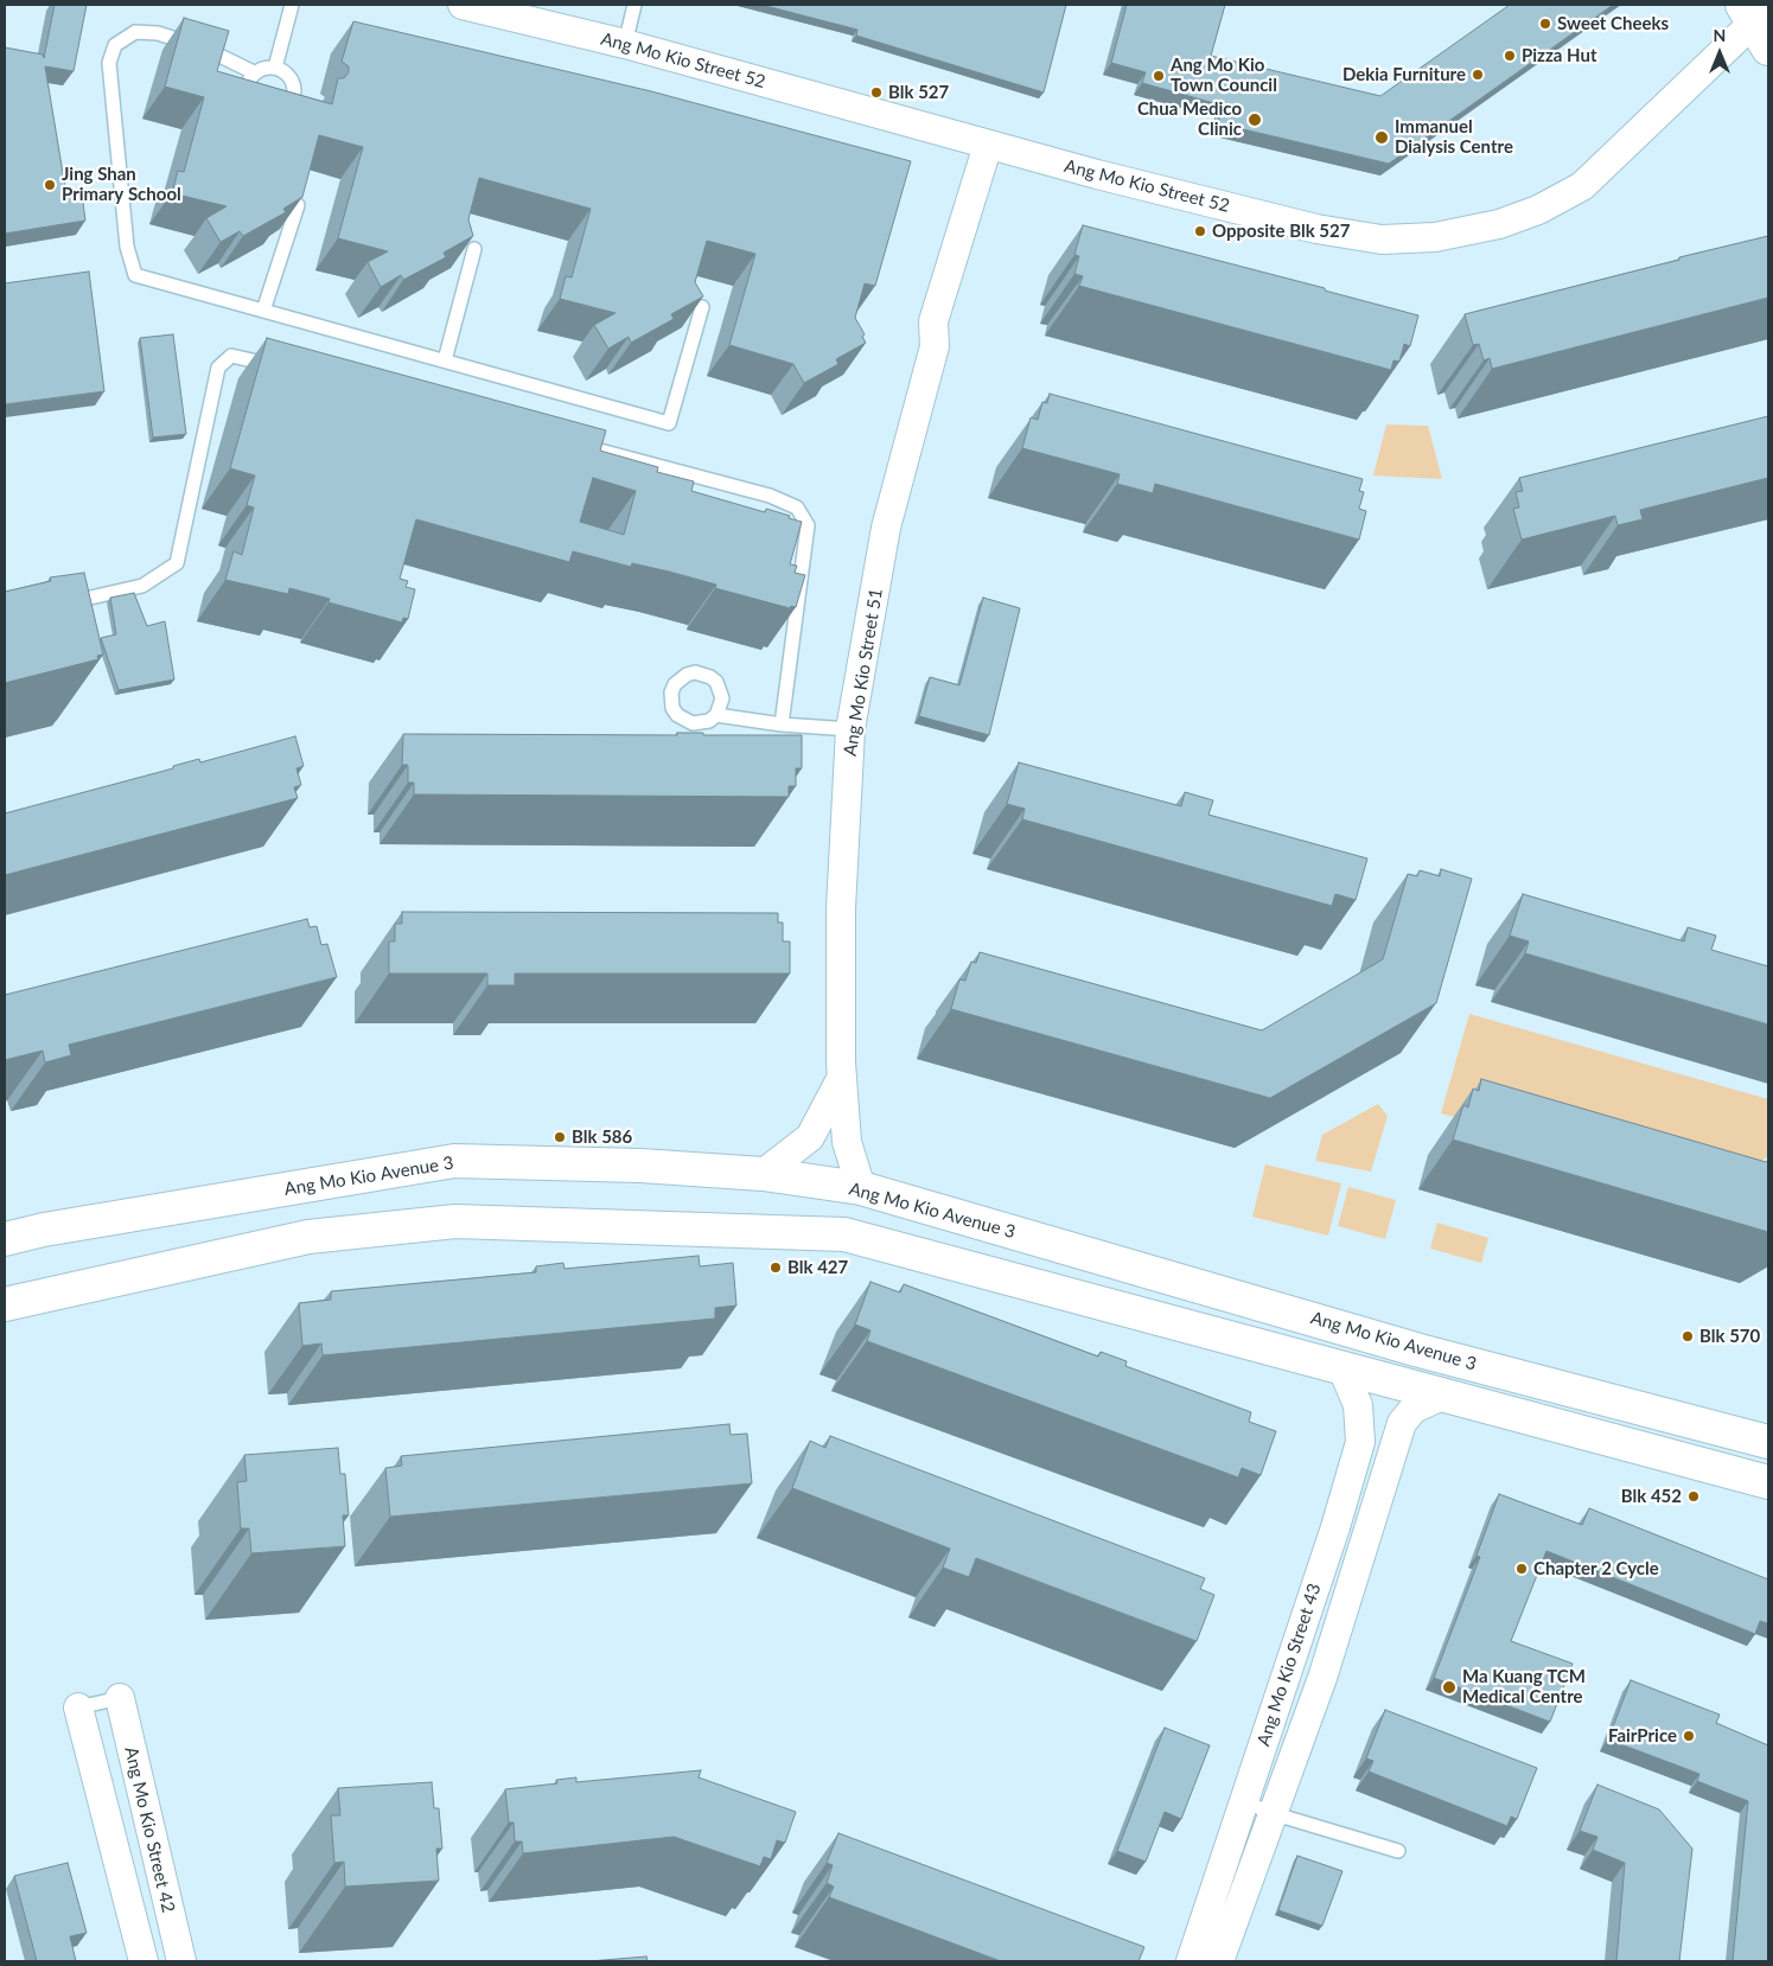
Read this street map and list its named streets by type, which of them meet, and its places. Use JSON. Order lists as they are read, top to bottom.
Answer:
{
  "streets": {
    "main road": ["Ang Mo Kio Avenue 3"],
    "street": [
      "Ang Mo Kio Street 52",
      "Ang Mo Kio Street 51",
      "Ang Mo Kio Street 43",
      "Ang Mo Kio Street 42"
    ]
  },
  "crossings": [
    ["Ang Mo Kio Street 52", "Ang Mo Kio Street 51"],
    ["Ang Mo Kio Street 51", "Ang Mo Kio Avenue 3"],
    ["Ang Mo Kio Avenue 3", "Ang Mo Kio Street 43"]
  ],
  "places": [
    "Sweet Cheeks",
    "Pizza Hut",
    "Dekia Furniture",
    "Ang Mo Kio Town Council",
    "Blk 527",
    "Chua Medico Clinic",
    "Immanuel Dialysis Centre",
    "Jing Shan Primary School",
    "Opposite Blk 527",
    "Blk 586",
    "Blk 427",
    "Blk 570",
    "Blk 452",
    "Chapter 2 Cycle",
    "Ma Kuang TCM Medical Centre",
    "FairPrice"
  ],
  "north": "top"
}
